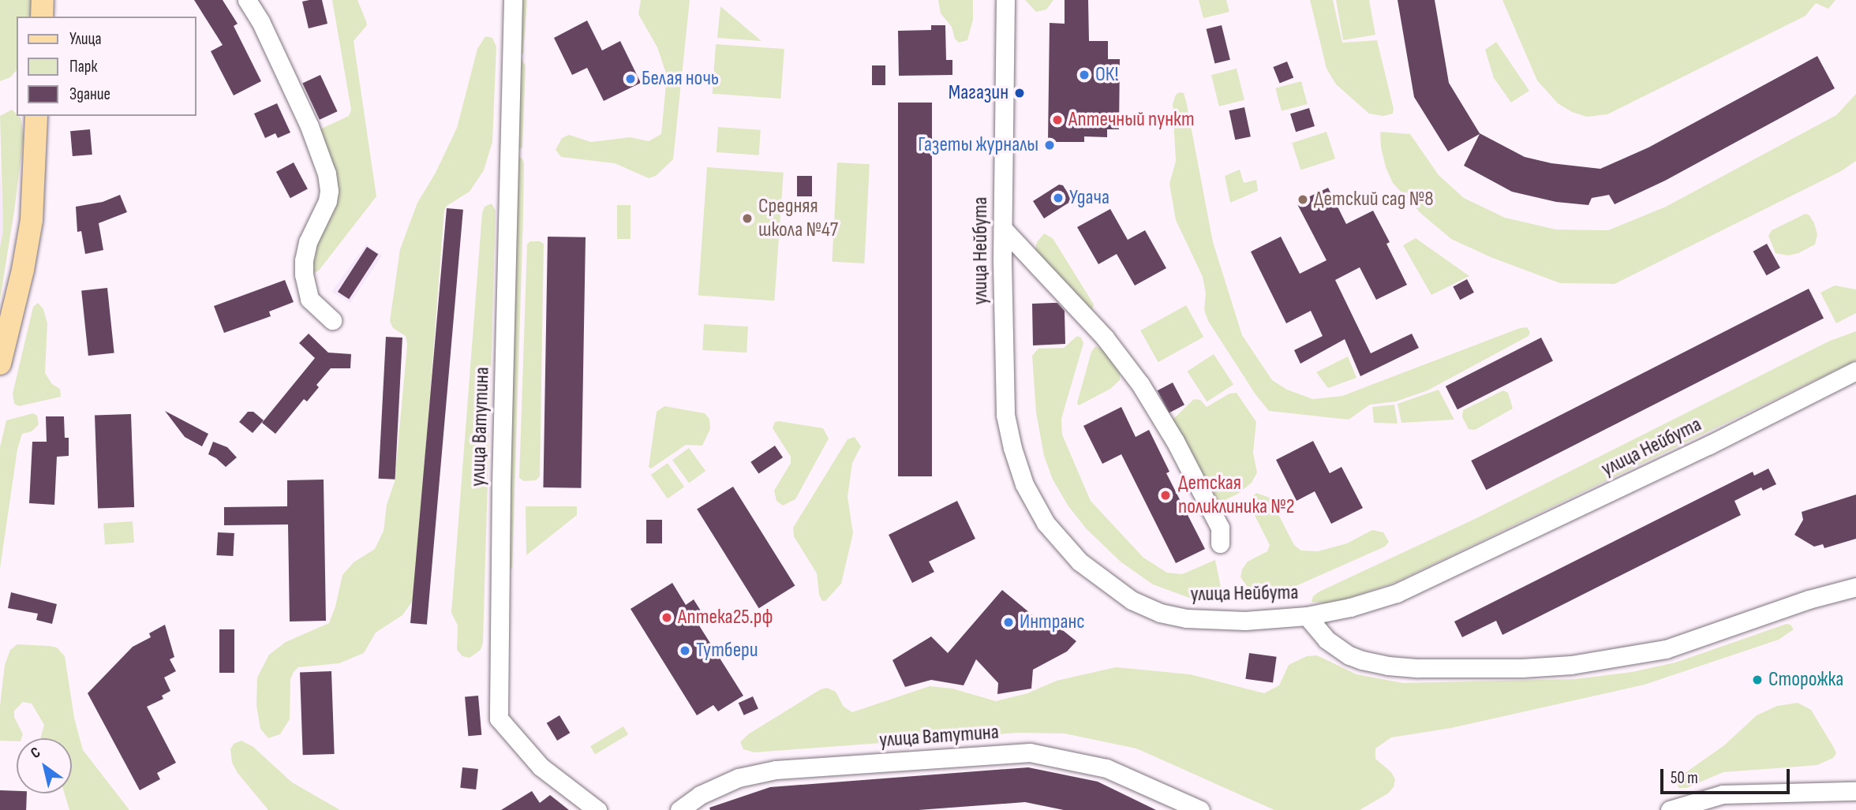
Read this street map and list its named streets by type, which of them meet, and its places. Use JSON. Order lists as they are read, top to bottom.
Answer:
{
  "streets": {
    "street": ["улица Нейбута", "улица Ватутина"]
  },
  "places": [
    "ОК!",
    "Белая ночь",
    "Магазин",
    "Аптечный пункт",
    "Газеты журналы",
    "Удача",
    "Детский сад №8",
    "Средняя школа №47",
    "Детская поликлиника №2",
    "Аптека25.рф",
    "Интранс",
    "Тутбери",
    "Сторожка"
  ],
  "legend": ["Улица", "Парк", "Здание"],
  "scale_bar": "50 m",
  "north": "top left"
}
